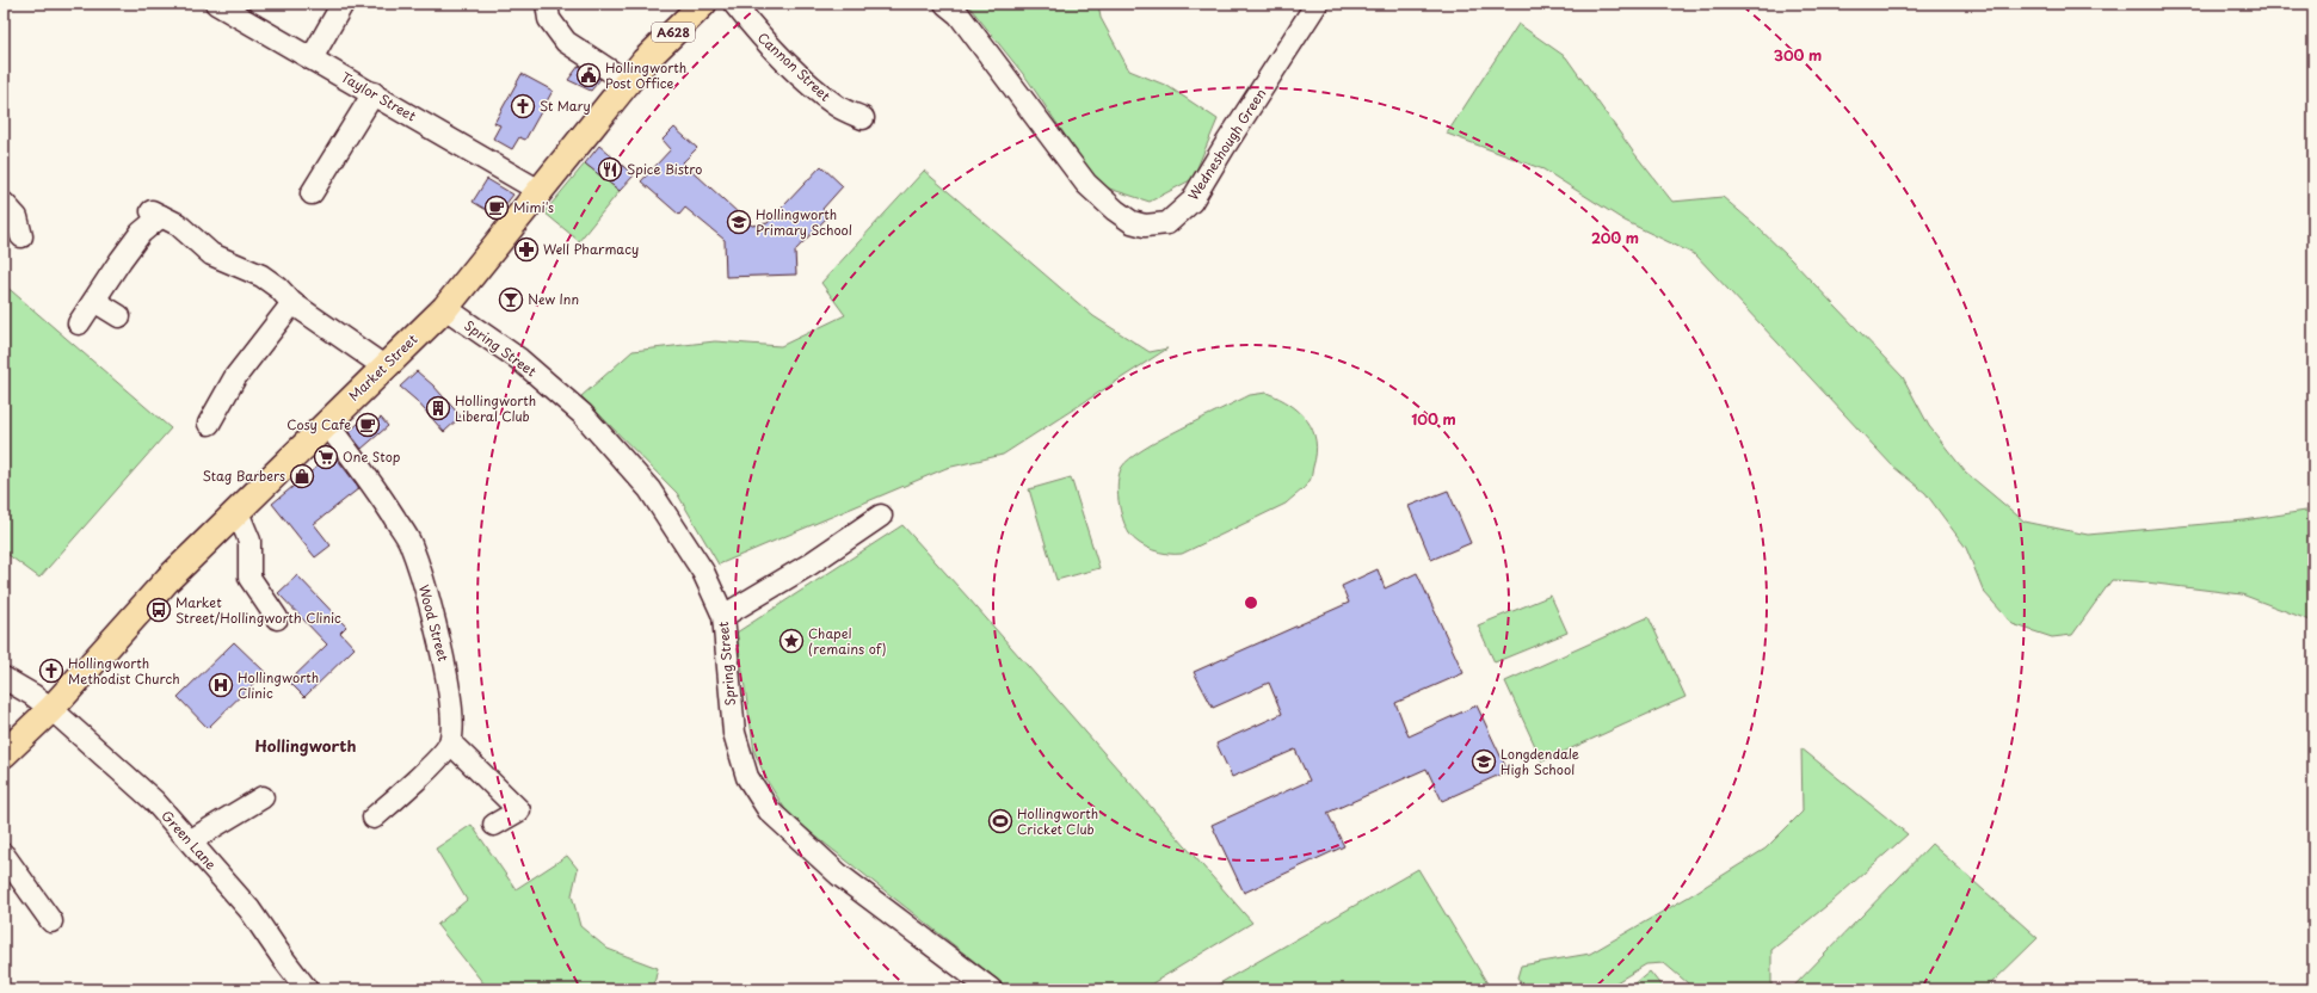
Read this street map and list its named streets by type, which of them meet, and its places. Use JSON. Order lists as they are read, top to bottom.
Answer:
{
  "streets": {
    "highway": ["A628", "Market Street"],
    "street": [
      "Cannon Street",
      "Taylor Street",
      "Wedneshough Green",
      "Spring Street",
      "Wood Street",
      "Green Lane"
    ]
  },
  "crossings": [
    ["Taylor Street", "Market Street"],
    ["Spring Street", "Market Street"],
    ["Market Street", "Wood Street"],
    ["Market Street", "Green Lane"]
  ],
  "districts": ["Hollingworth"],
  "places": {
    "public building": ["Hollingworth Post Office"],
    "church": ["St Mary", "Hollingworth Methodist Church"],
    "restaurant": ["Spice Bistro"],
    "cafe": ["Mimi's", "Cosy Cafe"],
    "school or university": ["Hollingworth Primary School", "Longdendale High School"],
    "pharmacy": ["Well Pharmacy"],
    "bar": ["New Inn"],
    "building": ["Hollingworth Liberal Club"],
    "supermarket": ["One Stop"],
    "shop": ["Stag Barbers"],
    "bus stop": ["Market Street/Hollingworth Clinic"],
    "place": ["Chapel (remains of)"],
    "hospital": ["Hollingworth Clinic"],
    "sports": ["Hollingworth Cricket Club"]
  },
  "rings": ["300 m", "200 m", "100 m"]
}
